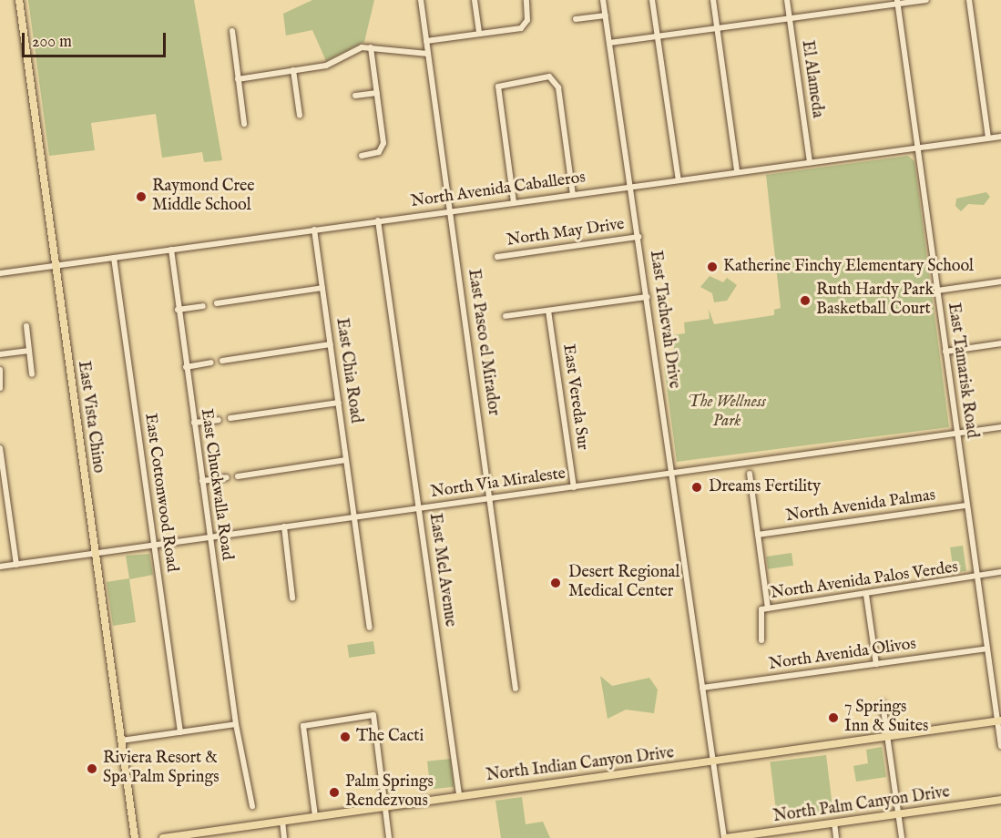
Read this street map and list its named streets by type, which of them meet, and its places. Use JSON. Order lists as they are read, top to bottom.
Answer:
{
  "streets": {
    "main road": ["East Vista Chino", "North Indian Canyon Drive", "North Palm Canyon Drive"],
    "street": [
      "El Alameda",
      "North Avenida Caballeros",
      "North May Drive",
      "East Tachevah Drive",
      "East Paseo el Mirador",
      "East Chia Road",
      "East Tamarisk Road",
      "East Vereda Sur",
      "North Via Miraleste",
      "East Chuckwalla Road",
      "East Cottonwood Road",
      "North Avenida Palmas",
      "East Mel Avenue",
      "North Avenida Palos Verdes",
      "North Avenida Olivos"
    ]
  },
  "crossings": [
    ["El Alameda", "North Avenida Caballeros"],
    ["North Avenida Caballeros", "East Tachevah Drive"],
    ["North Avenida Caballeros", "East Paseo el Mirador"],
    ["North Avenida Caballeros", "East Chia Road"],
    ["North Avenida Caballeros", "East Tamarisk Road"],
    ["North Avenida Caballeros", "East Vista Chino"],
    ["North Avenida Caballeros", "East Chuckwalla Road"],
    ["North Avenida Caballeros", "East Cottonwood Road"],
    ["North Avenida Caballeros", "East Mel Avenue"],
    ["North May Drive", "East Tachevah Drive"],
    ["East Tachevah Drive", "North Via Miraleste"],
    ["East Tachevah Drive", "North Avenida Olivos"],
    ["East Tachevah Drive", "North Indian Canyon Drive"],
    ["East Tachevah Drive", "North Palm Canyon Drive"],
    ["East Paseo el Mirador", "North Via Miraleste"],
    ["East Chia Road", "North Via Miraleste"],
    ["East Tamarisk Road", "North Via Miraleste"],
    ["East Tamarisk Road", "North Avenida Palmas"],
    ["East Tamarisk Road", "North Avenida Palos Verdes"],
    ["East Tamarisk Road", "North Avenida Olivos"],
    ["East Tamarisk Road", "North Indian Canyon Drive"],
    ["East Vereda Sur", "North Via Miraleste"],
    ["East Vista Chino", "North Via Miraleste"],
    ["North Via Miraleste", "East Chuckwalla Road"],
    ["North Via Miraleste", "East Cottonwood Road"],
    ["North Via Miraleste", "East Mel Avenue"],
    ["East Mel Avenue", "North Indian Canyon Drive"]
  ],
  "parks": ["The Wellness Park"],
  "places": [
    "Raymond Cree Middle School",
    "Katherine Finchy Elementary School",
    "Ruth Hardy Park Basketball Court",
    "Dreams Fertility",
    "Desert Regional Medical Center",
    "7 Springs Inn & Suites",
    "The Cacti",
    "Riviera Resort & Spa Palm Springs",
    "Palm Springs Rendezvous"
  ],
  "scale_bar": "200 m"
}
